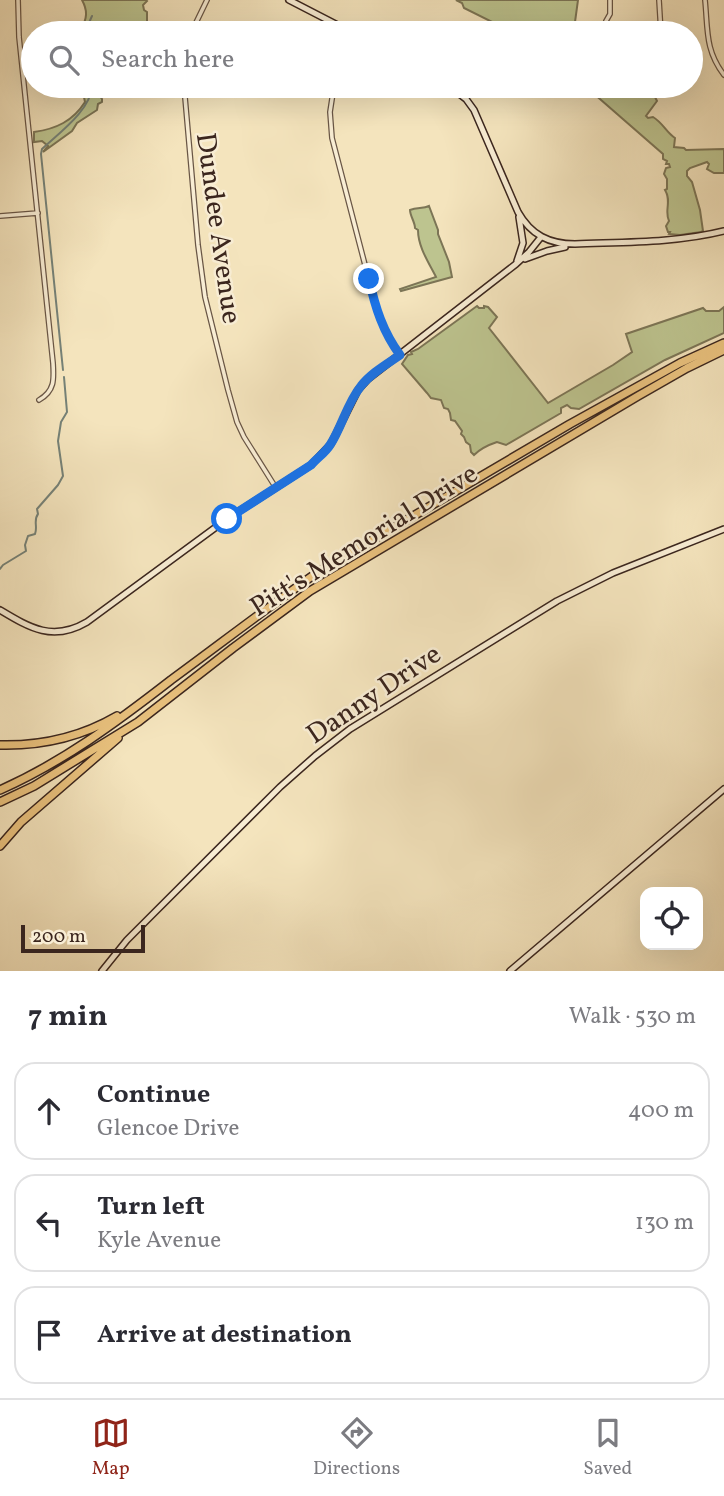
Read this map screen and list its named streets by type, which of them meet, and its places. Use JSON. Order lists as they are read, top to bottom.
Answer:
{
  "streets": {
    "highway": ["Pitt's Memorial Drive"],
    "street": ["Dundee Avenue", "Danny Drive"]
  },
  "scale_bar": "200 m",
  "page": {
    "search": "Search here",
    "scale": "200 m",
    "heading": ["7 min", "Walk · 530 m"],
    "list": [
      ["Continue", "Glencoe Drive", "400 m"],
      ["Turn left", "Kyle Avenue", "130 m"],
      "Arrive at destination"
    ],
    "nav": ["Map", "Directions", "Saved"]
  }
}
